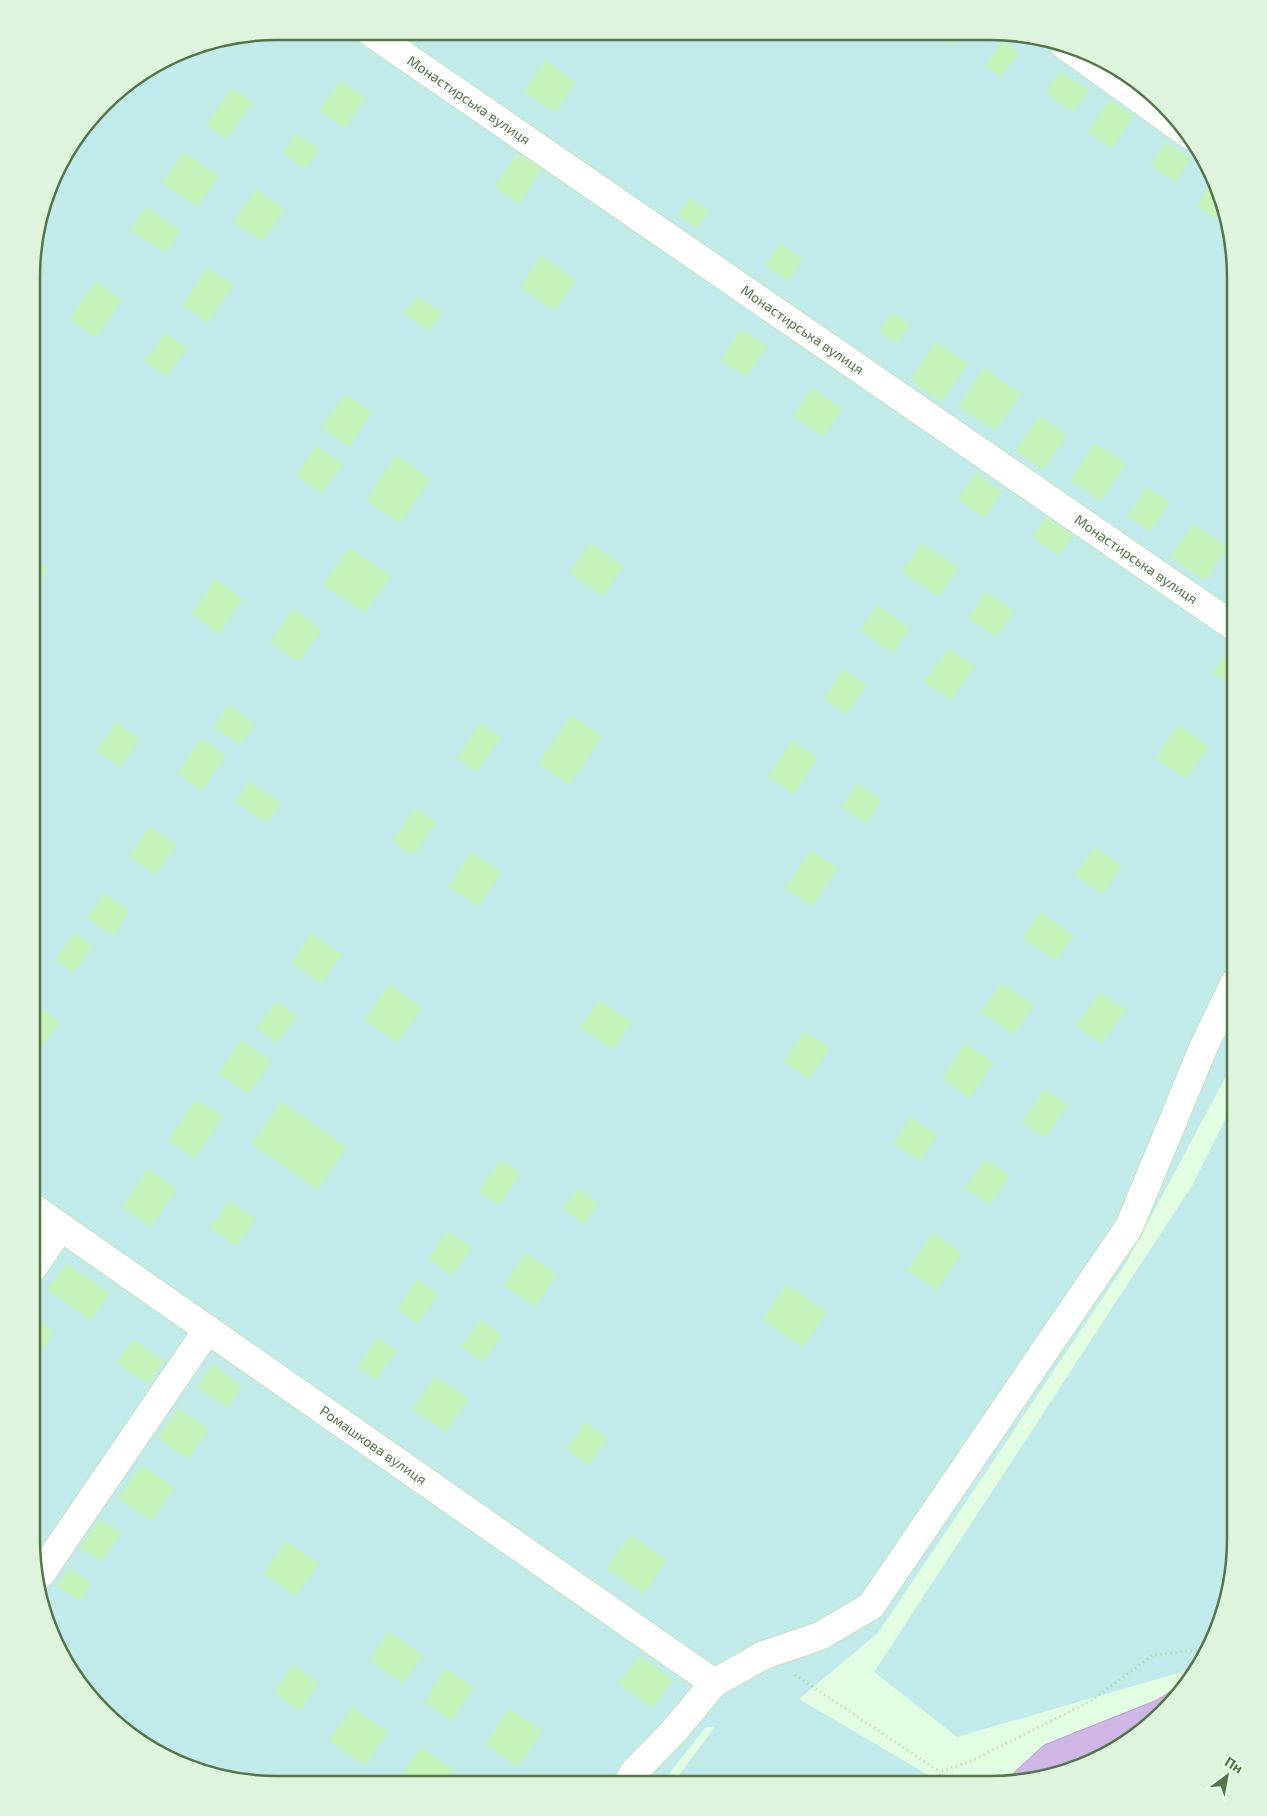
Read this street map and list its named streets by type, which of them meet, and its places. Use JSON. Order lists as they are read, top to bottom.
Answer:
{
  "streets": {
    "street": ["Монастирська вулиця", "Ромашкова вулиця"]
  },
  "north": "top right"
}
